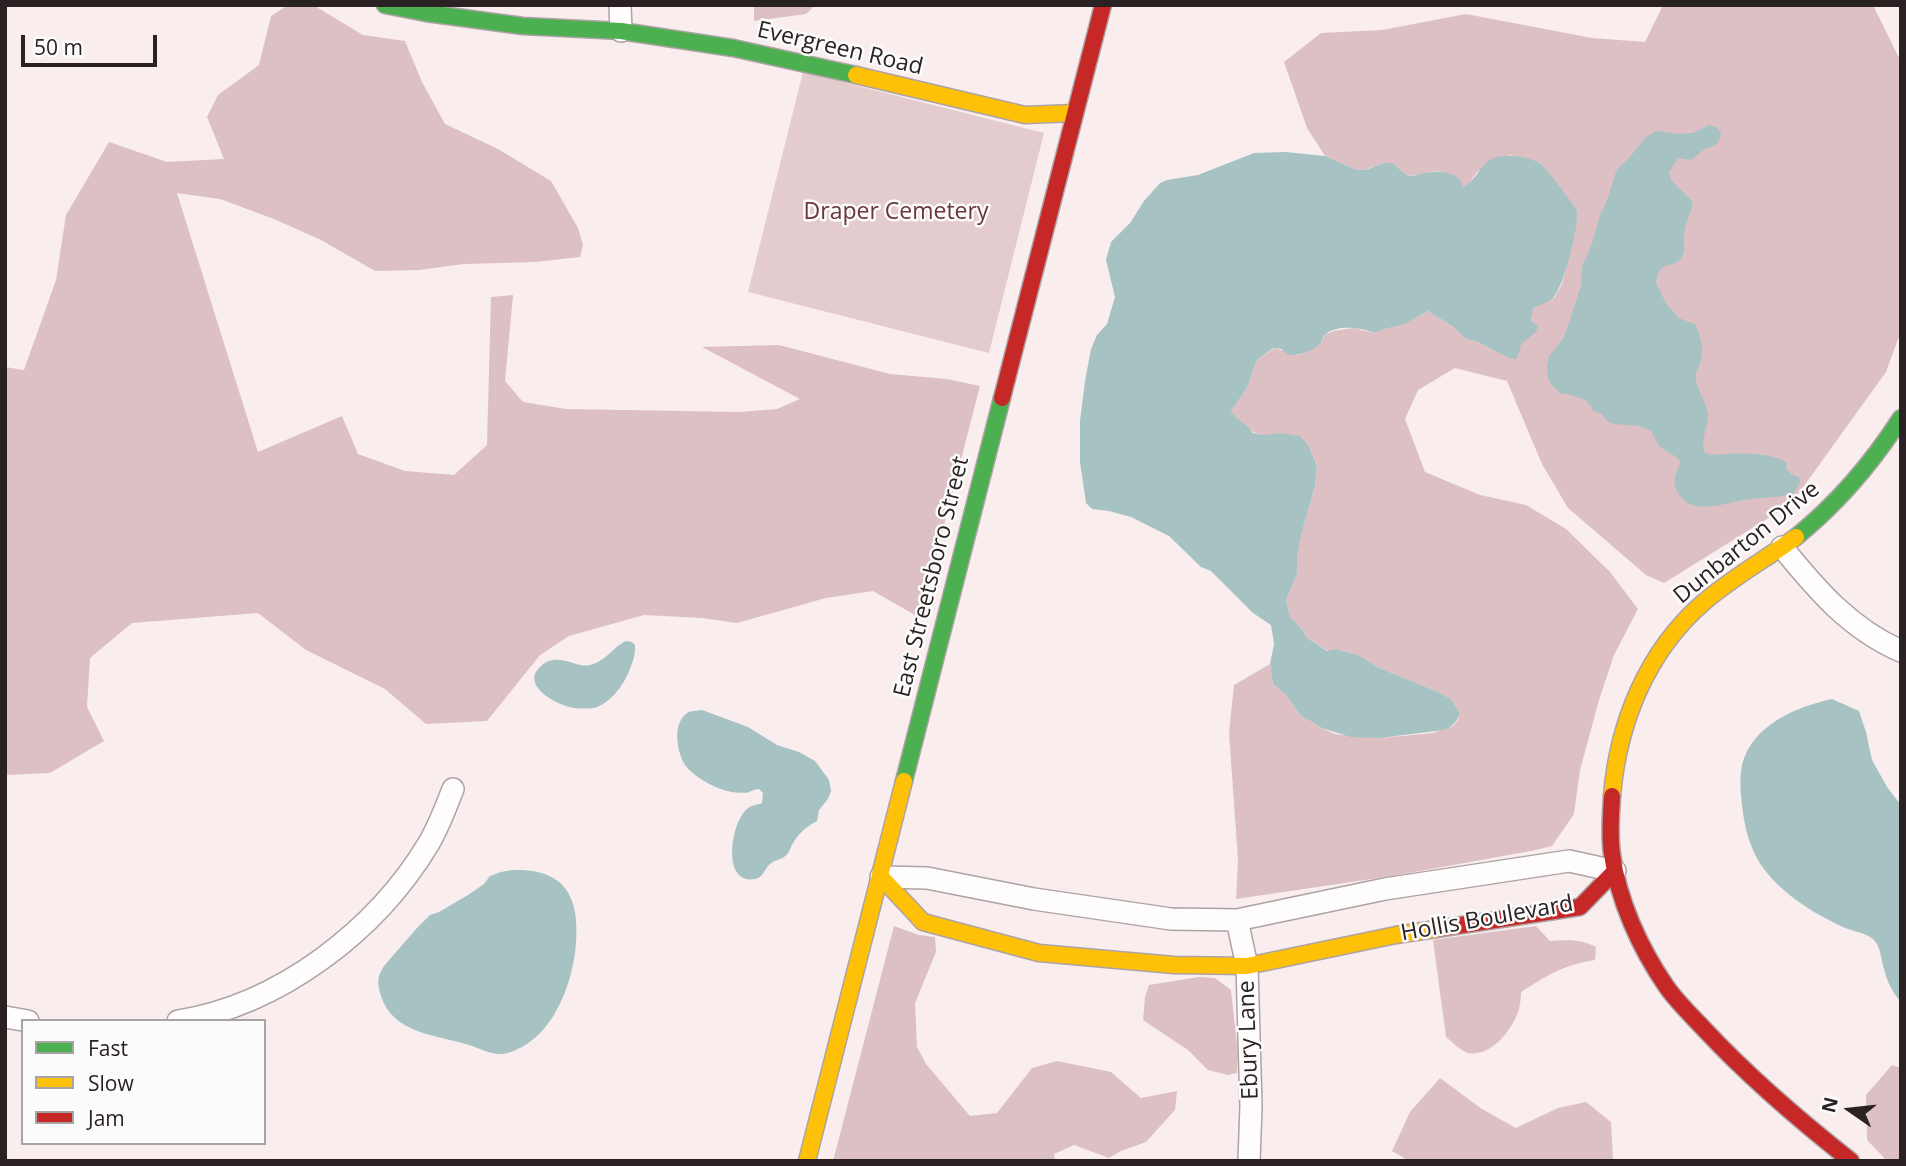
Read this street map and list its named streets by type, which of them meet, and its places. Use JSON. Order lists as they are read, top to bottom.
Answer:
{
  "streets": {
    "street": [
      "Evergreen Road",
      "Dunbarton Drive",
      "East Streetsboro Street",
      "Hollis Boulevard",
      "Ebury Lane"
    ]
  },
  "crossings": [
    ["Evergreen Road", "East Streetsboro Street"],
    ["Dunbarton Drive", "Hollis Boulevard"],
    ["East Streetsboro Street", "Hollis Boulevard"],
    ["Hollis Boulevard", "Ebury Lane"]
  ],
  "parks": ["Draper Cemetery"],
  "legend": ["Fast", "Slow", "Jam"],
  "scale_bar": "50 m",
  "north": "left"
}
